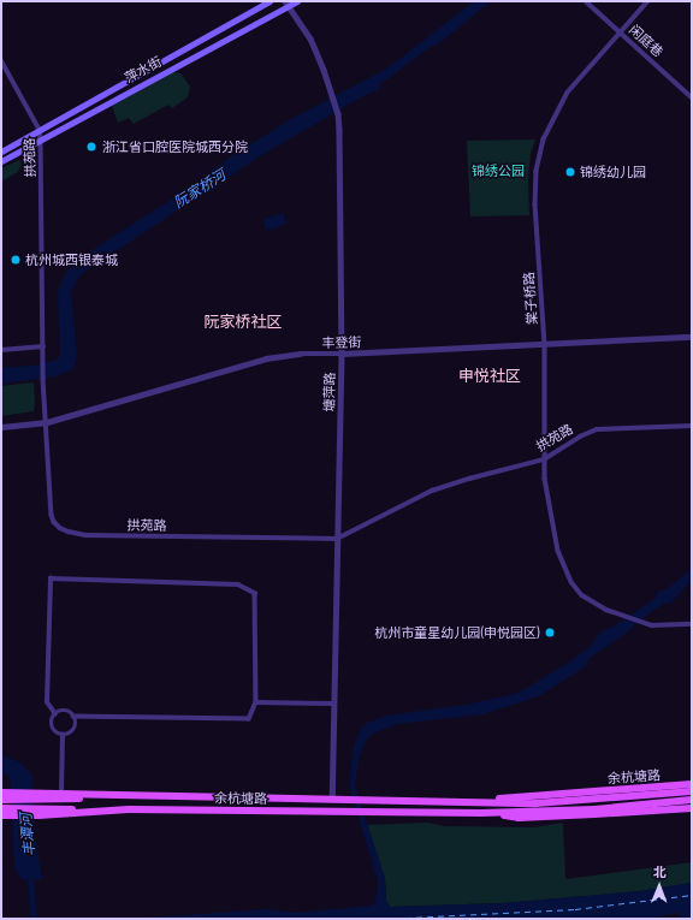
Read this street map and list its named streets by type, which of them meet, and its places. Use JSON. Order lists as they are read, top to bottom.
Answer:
{
  "streets": {
    "main road": ["萍水街", "余杭塘路"],
    "street": [
      "闲庭巷",
      "拱苑路",
      "棠子桥路",
      "丰登街",
      "塘萍路"
    ]
  },
  "crossings": [
    ["闲庭巷", "棠子桥路"],
    ["萍水街", "拱苑路"],
    ["萍水街", "塘萍路"],
    ["拱苑路", "棠子桥路"],
    ["拱苑路", "丰登街"],
    ["拱苑路", "塘萍路"],
    ["棠子桥路", "丰登街"],
    ["丰登街", "塘萍路"],
    ["塘萍路", "余杭塘路"]
  ],
  "districts": ["阮家桥社区", "申悦社区"],
  "water": ["阮家桥河", "丰潭河"],
  "parks": ["锦绣公园"],
  "places": [
    "浙江省口腔医院城西分院",
    "锦绣幼儿园",
    "杭州城西银泰城",
    "杭州市童星幼儿园(申悦园区)"
  ],
  "north": "top"
}
